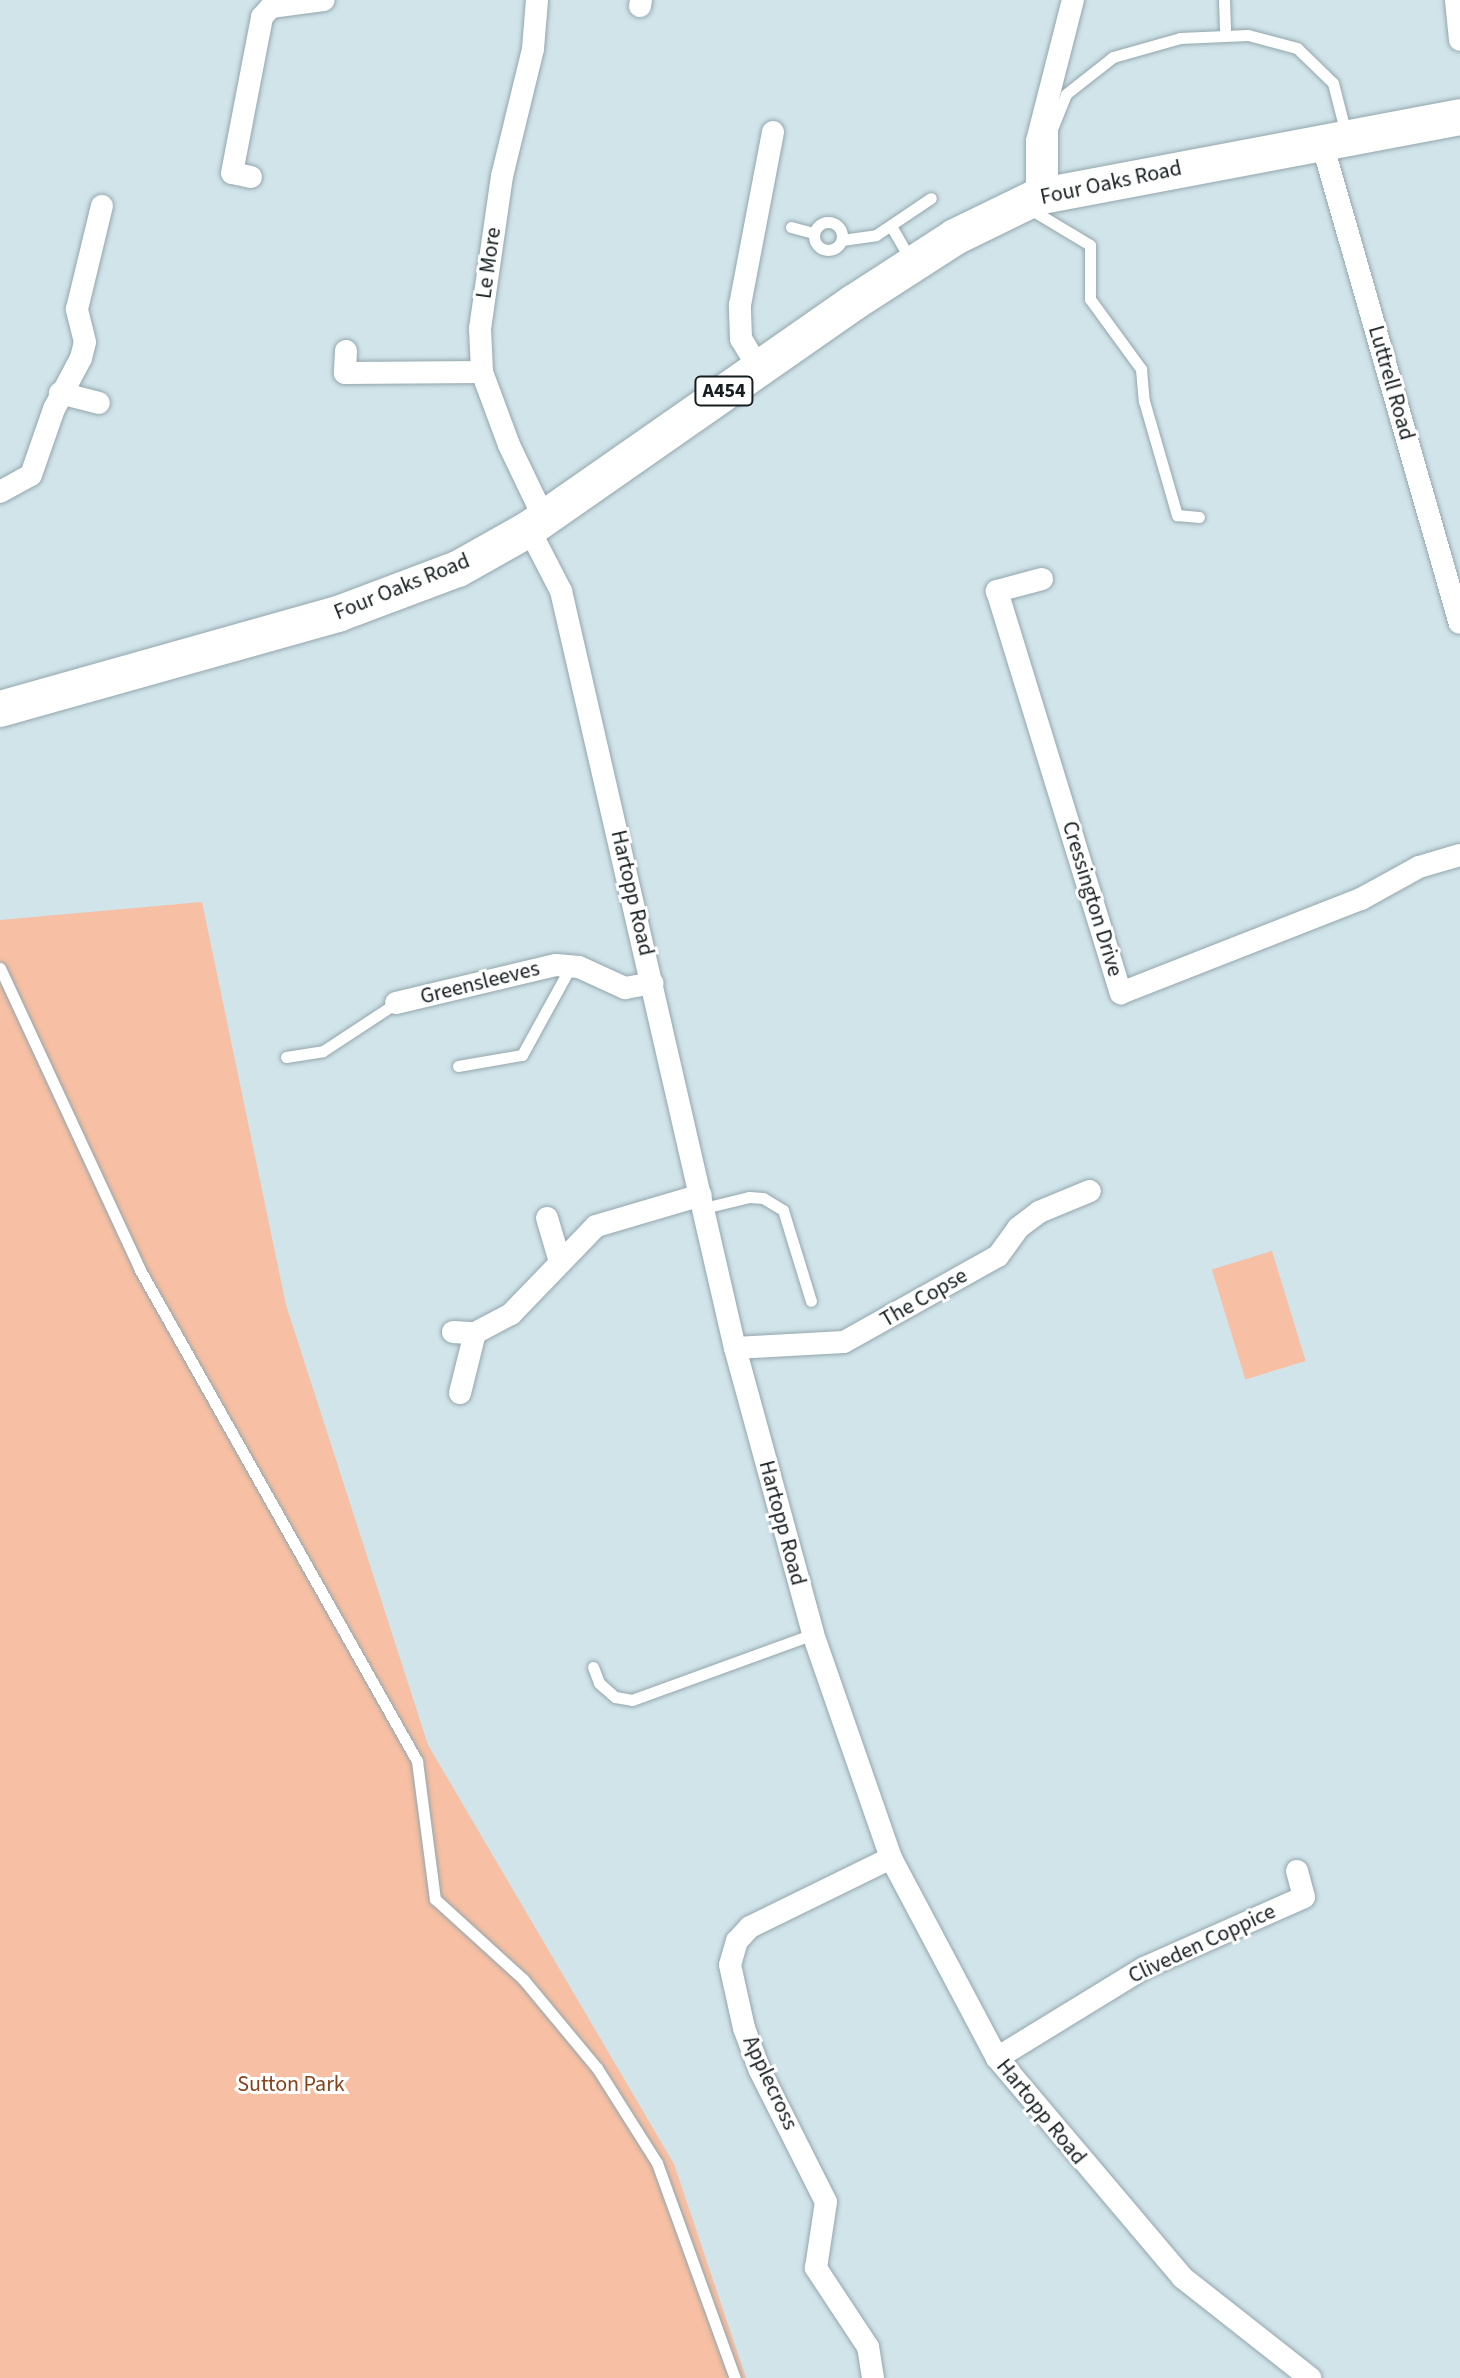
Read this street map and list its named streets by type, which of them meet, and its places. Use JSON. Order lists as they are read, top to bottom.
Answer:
{
  "streets": {
    "main road": ["Four Oaks Road", "A454"],
    "street": [
      "Le More",
      "Luttrell Road",
      "Hartopp Road",
      "Cressington Drive",
      "Greensleeves",
      "The Copse",
      "Cliveden Coppice",
      "Applecross"
    ]
  },
  "crossings": [
    ["Four Oaks Road", "Le More"],
    ["Four Oaks Road", "Luttrell Road"],
    ["Four Oaks Road", "Hartopp Road"],
    ["Le More", "Hartopp Road"],
    ["Hartopp Road", "Greensleeves"],
    ["Hartopp Road", "The Copse"],
    ["Hartopp Road", "Cliveden Coppice"],
    ["Hartopp Road", "Applecross"]
  ],
  "parks": ["Sutton Park"]
}
